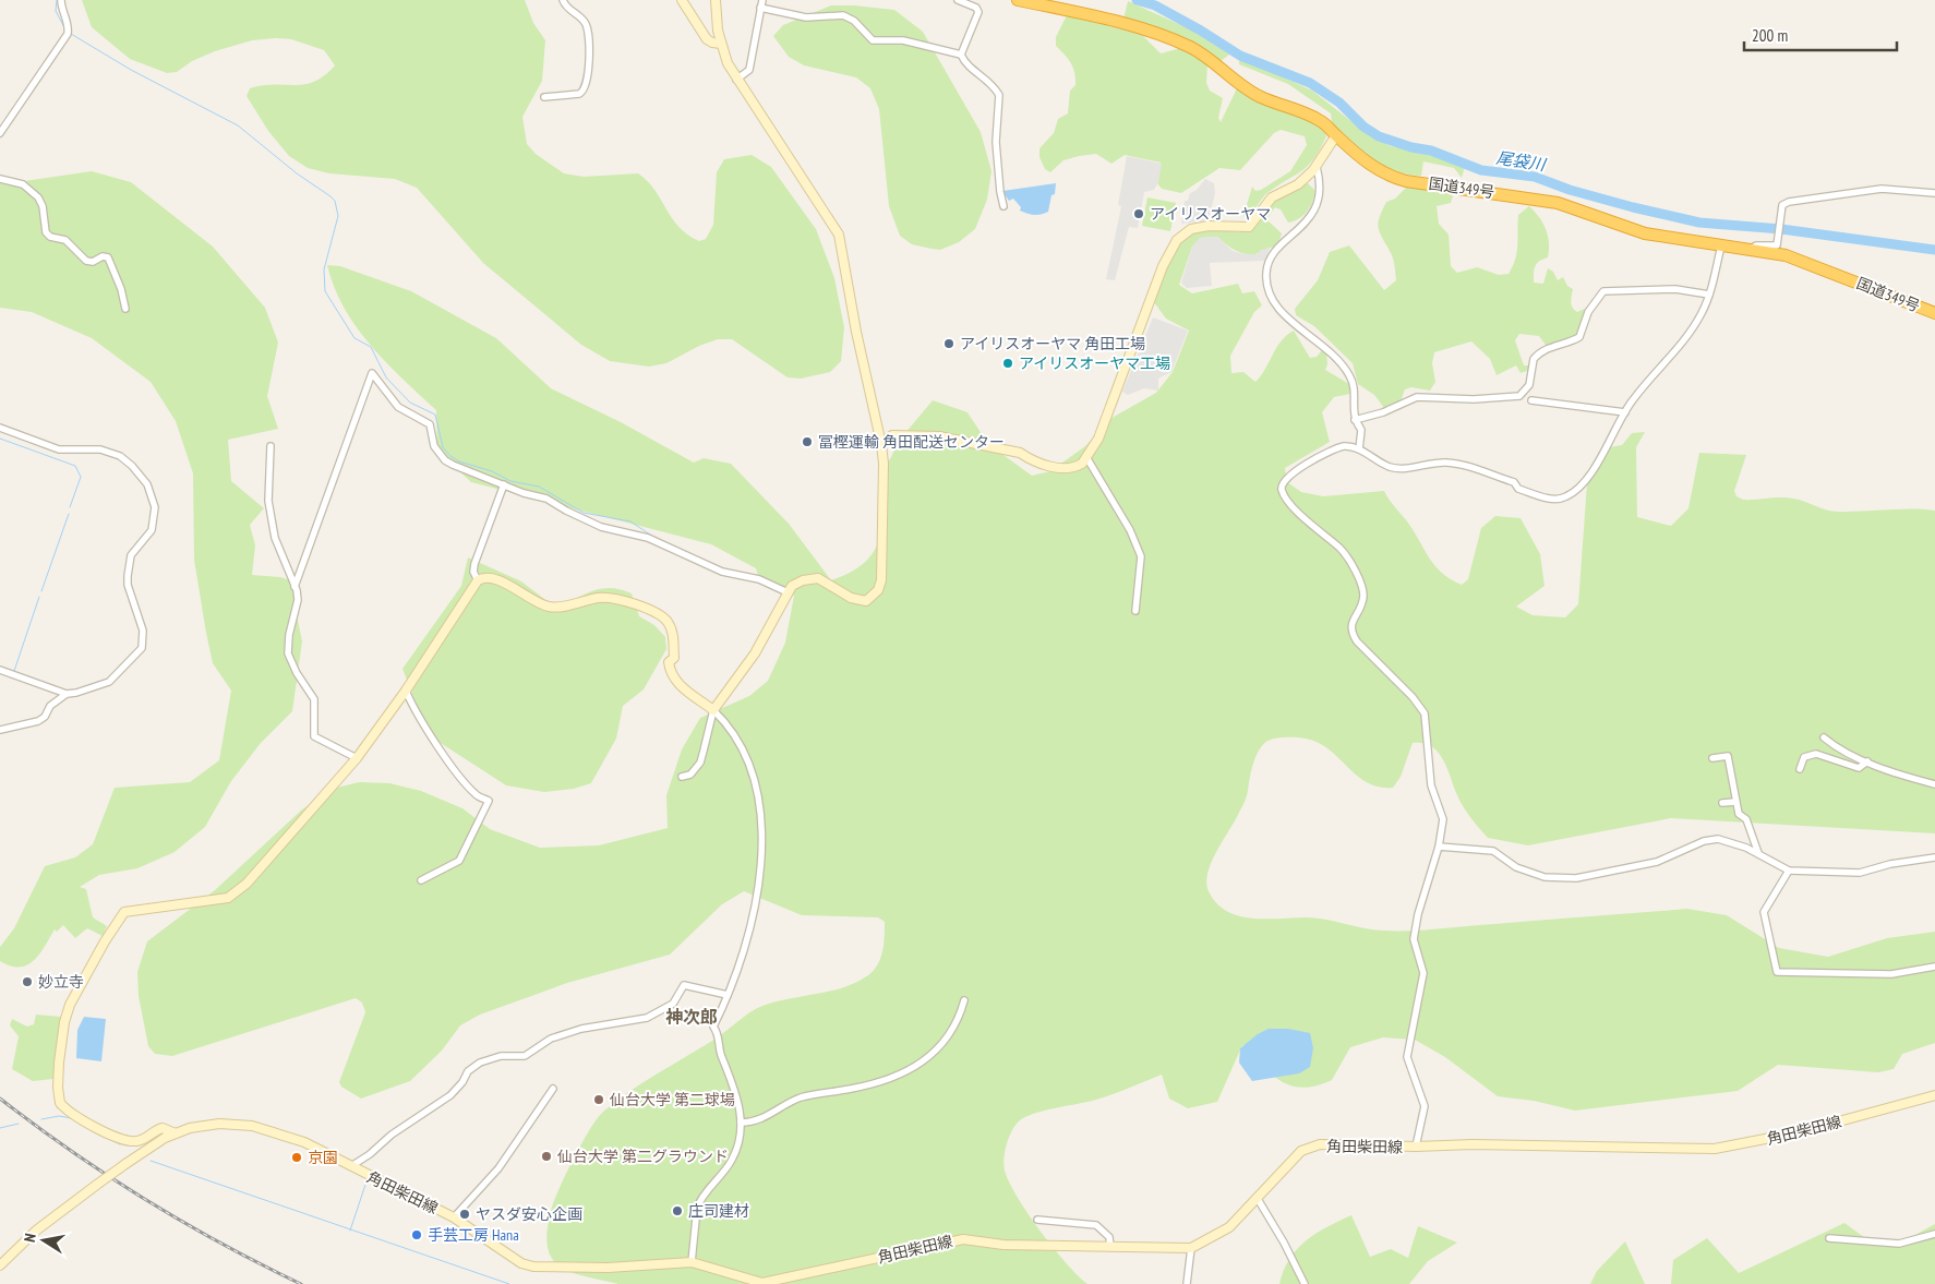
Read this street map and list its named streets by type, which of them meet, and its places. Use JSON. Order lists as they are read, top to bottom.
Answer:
{
  "streets": {
    "highway": ["国道349号"],
    "street": ["角田柴田線"]
  },
  "districts": ["神次郎"],
  "water": ["尾袋川"],
  "places": [
    "アイリスオーヤマ",
    "アイリスオーヤマ 角田工場",
    "アイリスオーヤマ工場",
    "冨樫運輸 角田配送センター",
    "妙立寺",
    "仙台大学 第二球場",
    "仙台大学 第二グラウンド",
    "京園",
    "庄司建材",
    "ヤスダ安心企画",
    "手芸工房 Hana"
  ],
  "scale_bar": "200 m",
  "north": "left"
}
